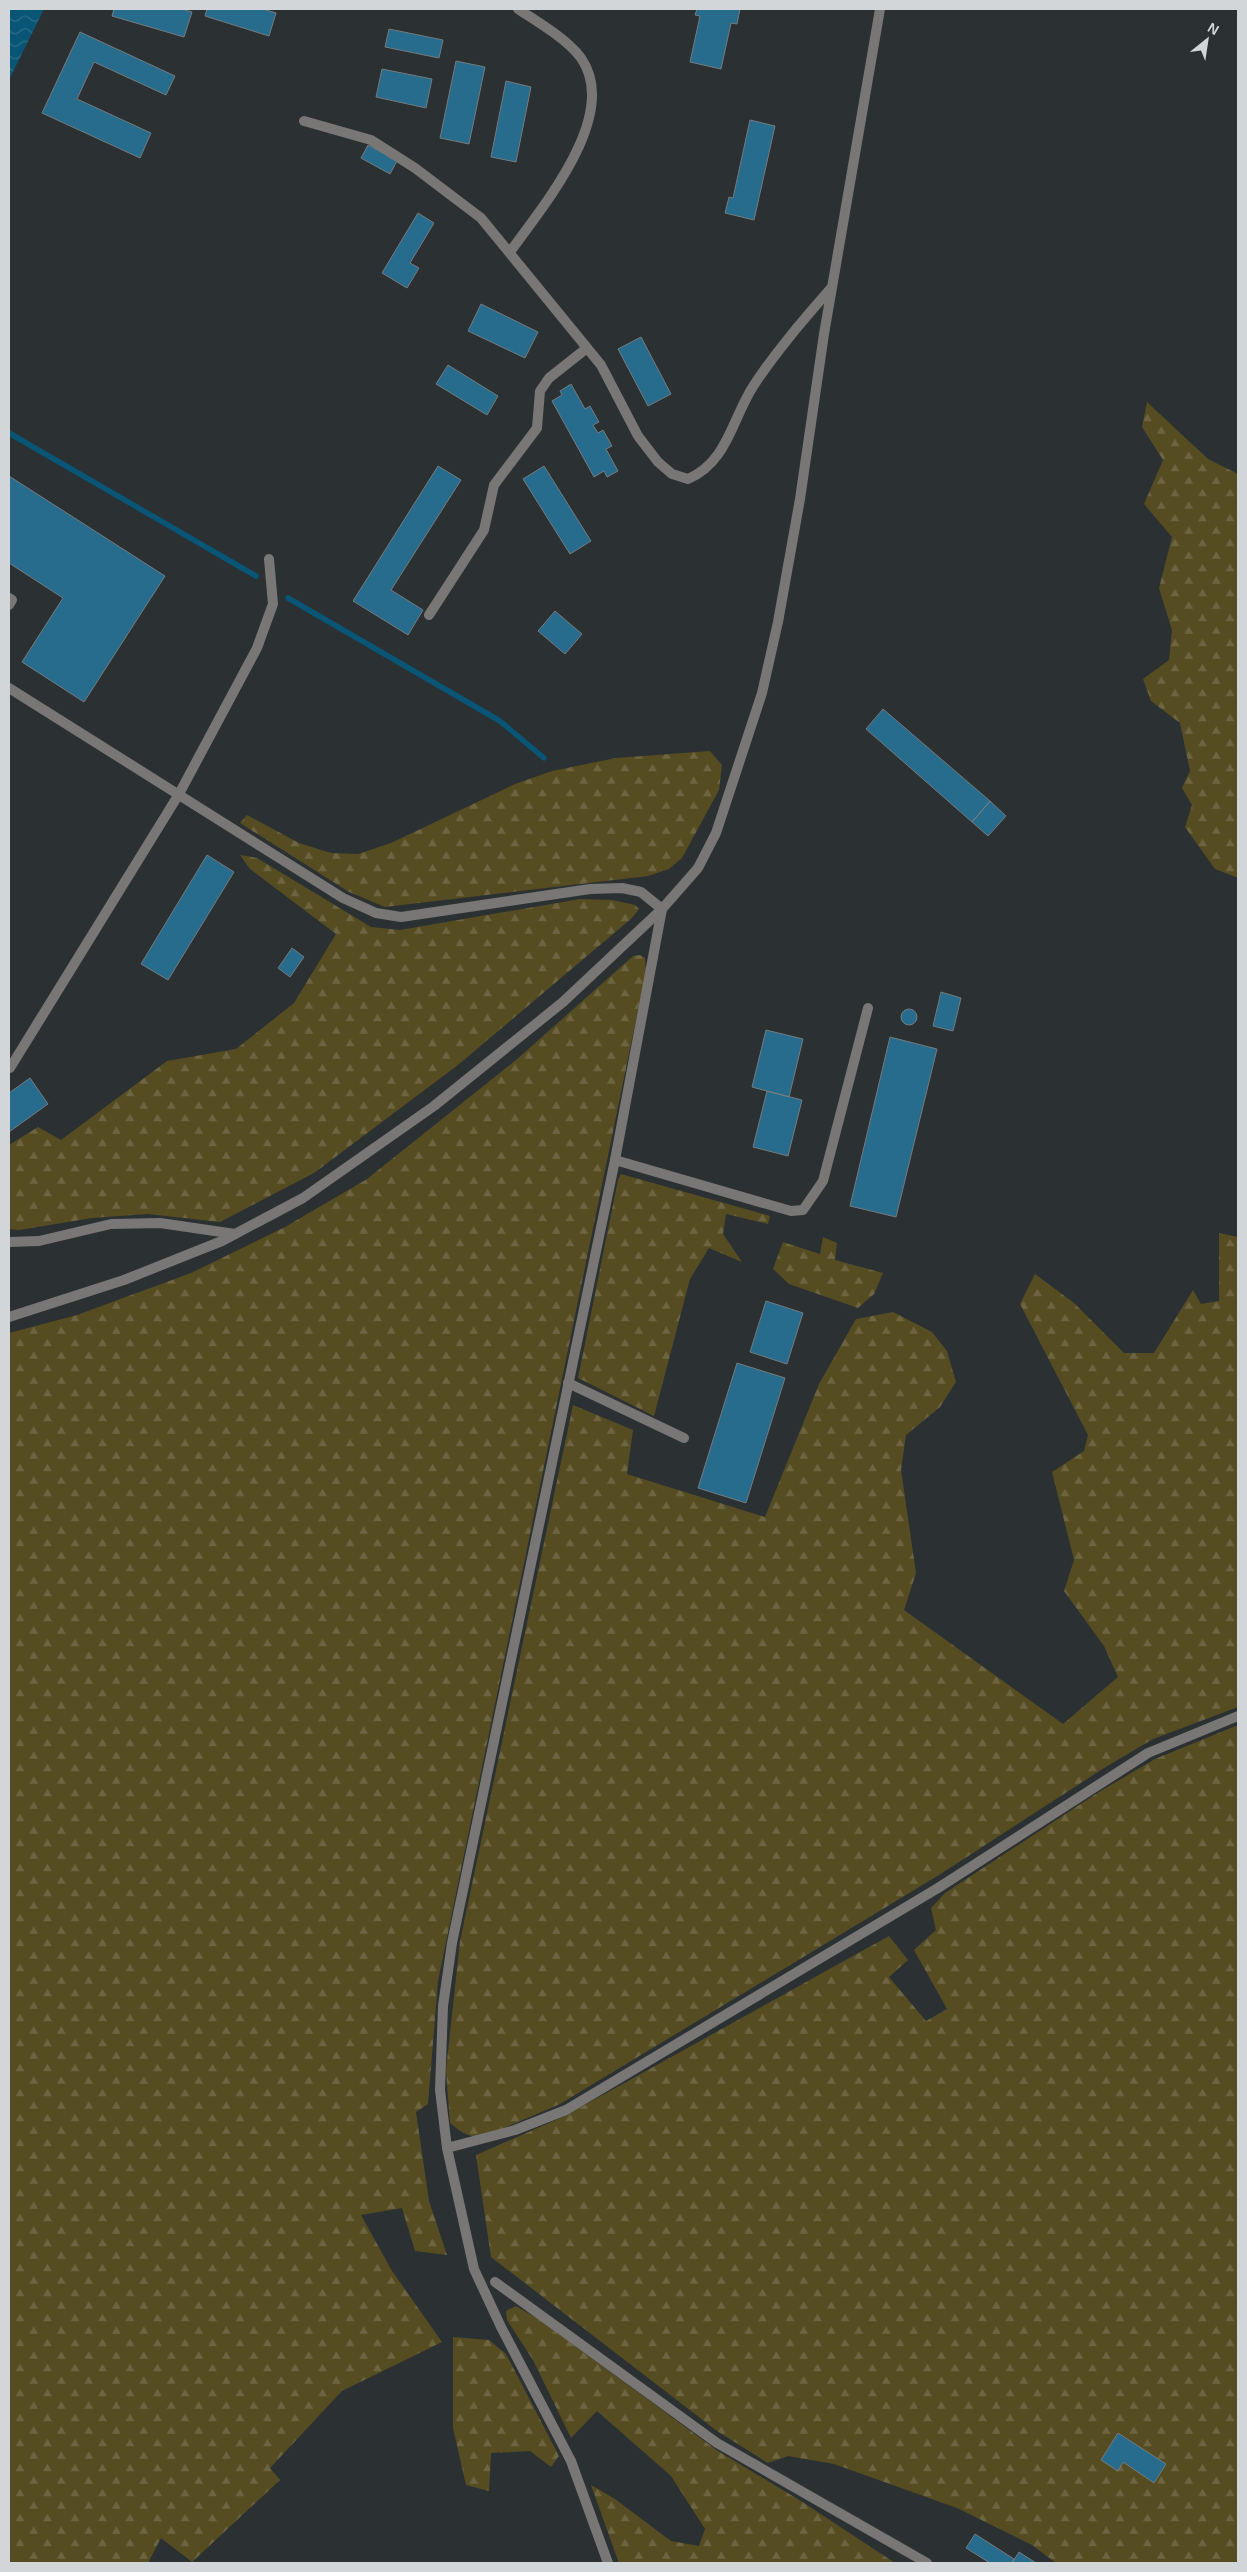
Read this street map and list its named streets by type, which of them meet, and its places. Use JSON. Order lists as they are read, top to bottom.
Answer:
{
  "north": "top right"
}
